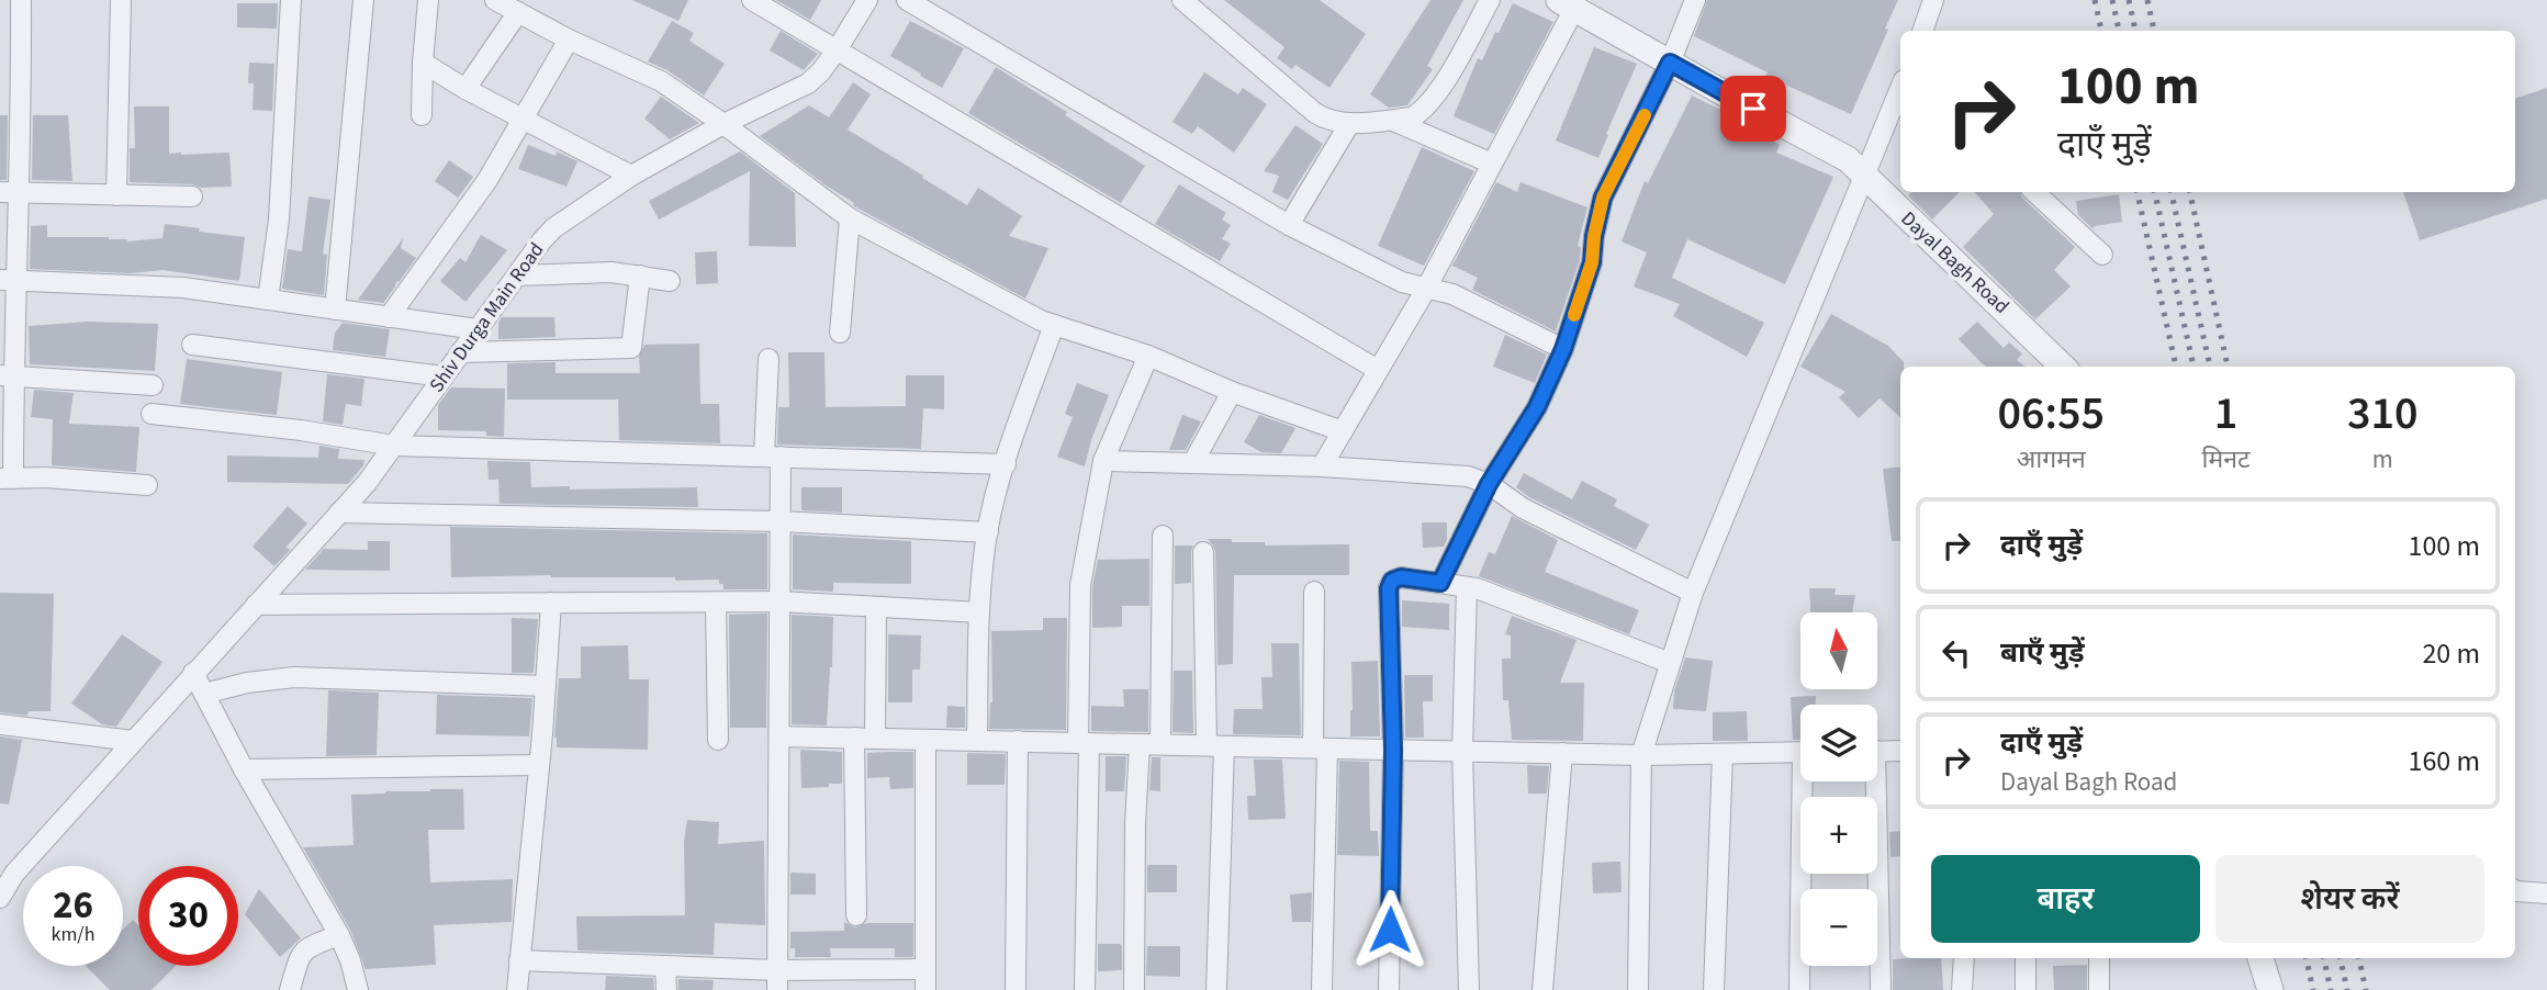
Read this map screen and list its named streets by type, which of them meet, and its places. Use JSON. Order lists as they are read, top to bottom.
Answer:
{
  "streets": {
    "street": ["Dayal Bagh Road", "Shiv Durga Main Road"]
  },
  "north": "top",
  "page": {
    "turn": ["100 m", "दाएँ मुड़ें"],
    "eta": [
      "06:55",
      "आगमन",
      "1",
      "मिनट",
      "310",
      "m"
    ],
    "list": [
      {
        "name": "दाएँ मुड़ें",
        "value": "100 m"
      },
      {
        "name": "बाएँ मुड़ें",
        "value": "20 m"
      },
      {
        "name": "दाएँ मुड़ें",
        "note": "Dayal Bagh Road",
        "value": "160 m"
      }
    ],
    "map_buttons": ["+", "−"],
    "buttons": ["बाहर", "शेयर करें"],
    "speed": "26 km/h",
    "limit": "30"
  }
}
